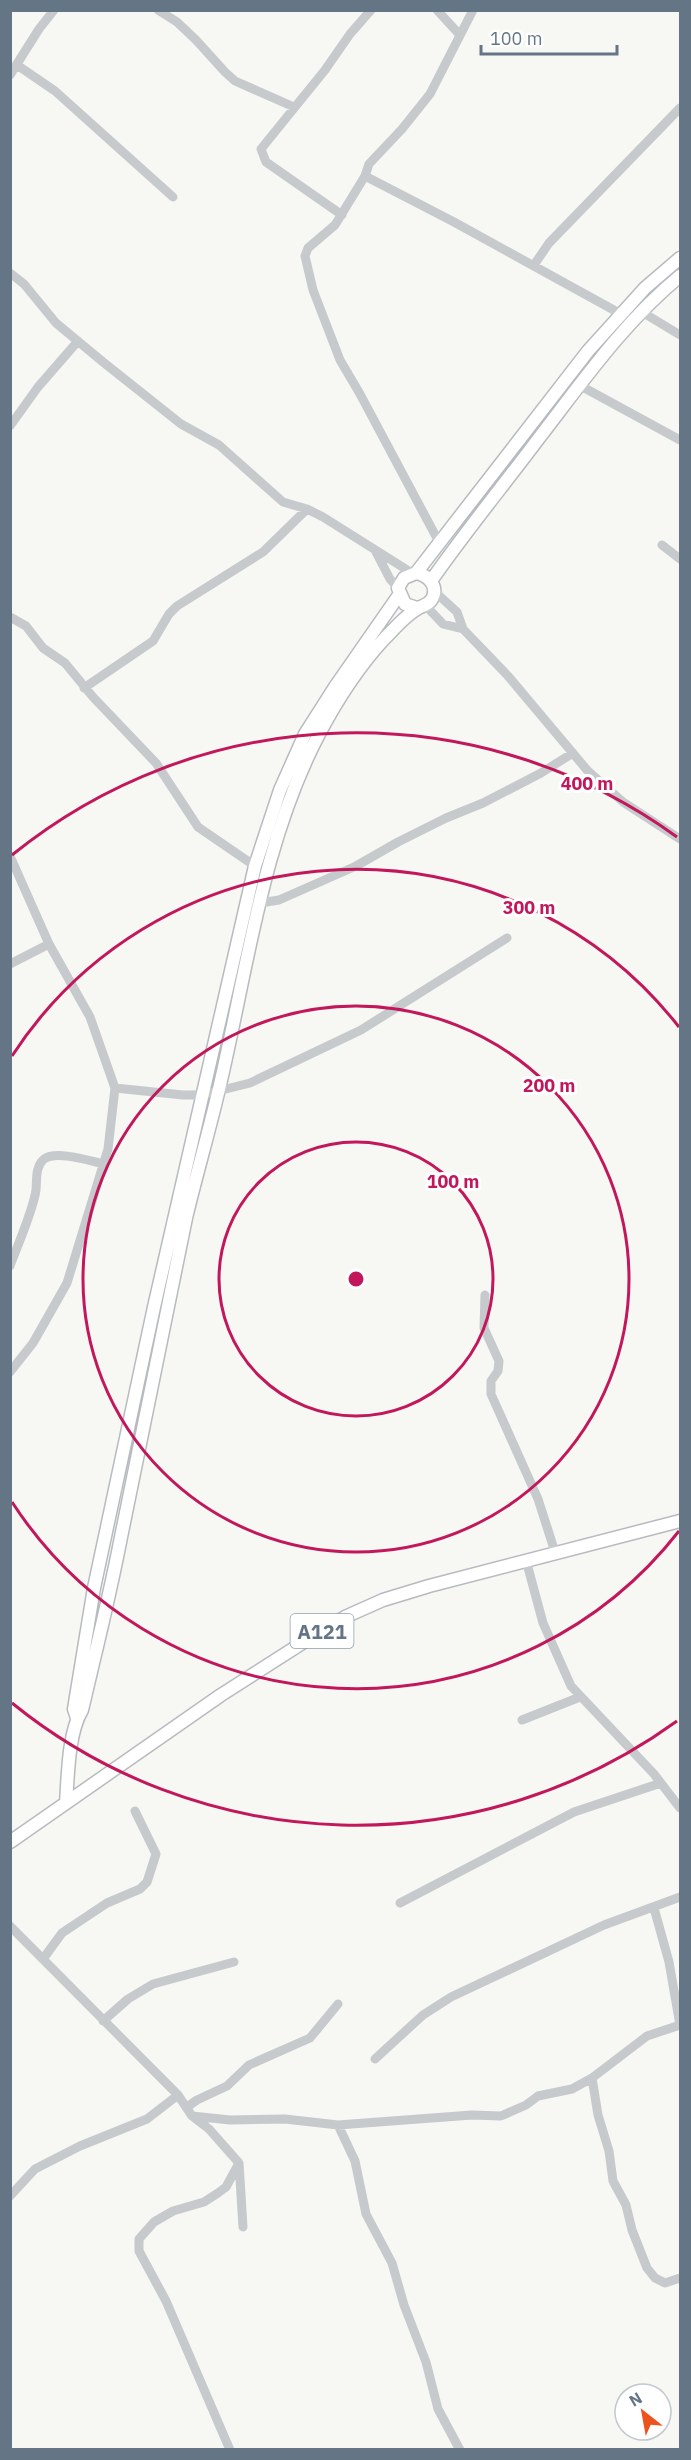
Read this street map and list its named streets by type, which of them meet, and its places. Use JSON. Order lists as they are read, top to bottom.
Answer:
{
  "streets": {
    "main road": ["A121"]
  },
  "scale_bar": "100 m",
  "north": "top left",
  "rings": [
    "400 m",
    "300 m",
    "200 m",
    "100 m"
  ]
}
